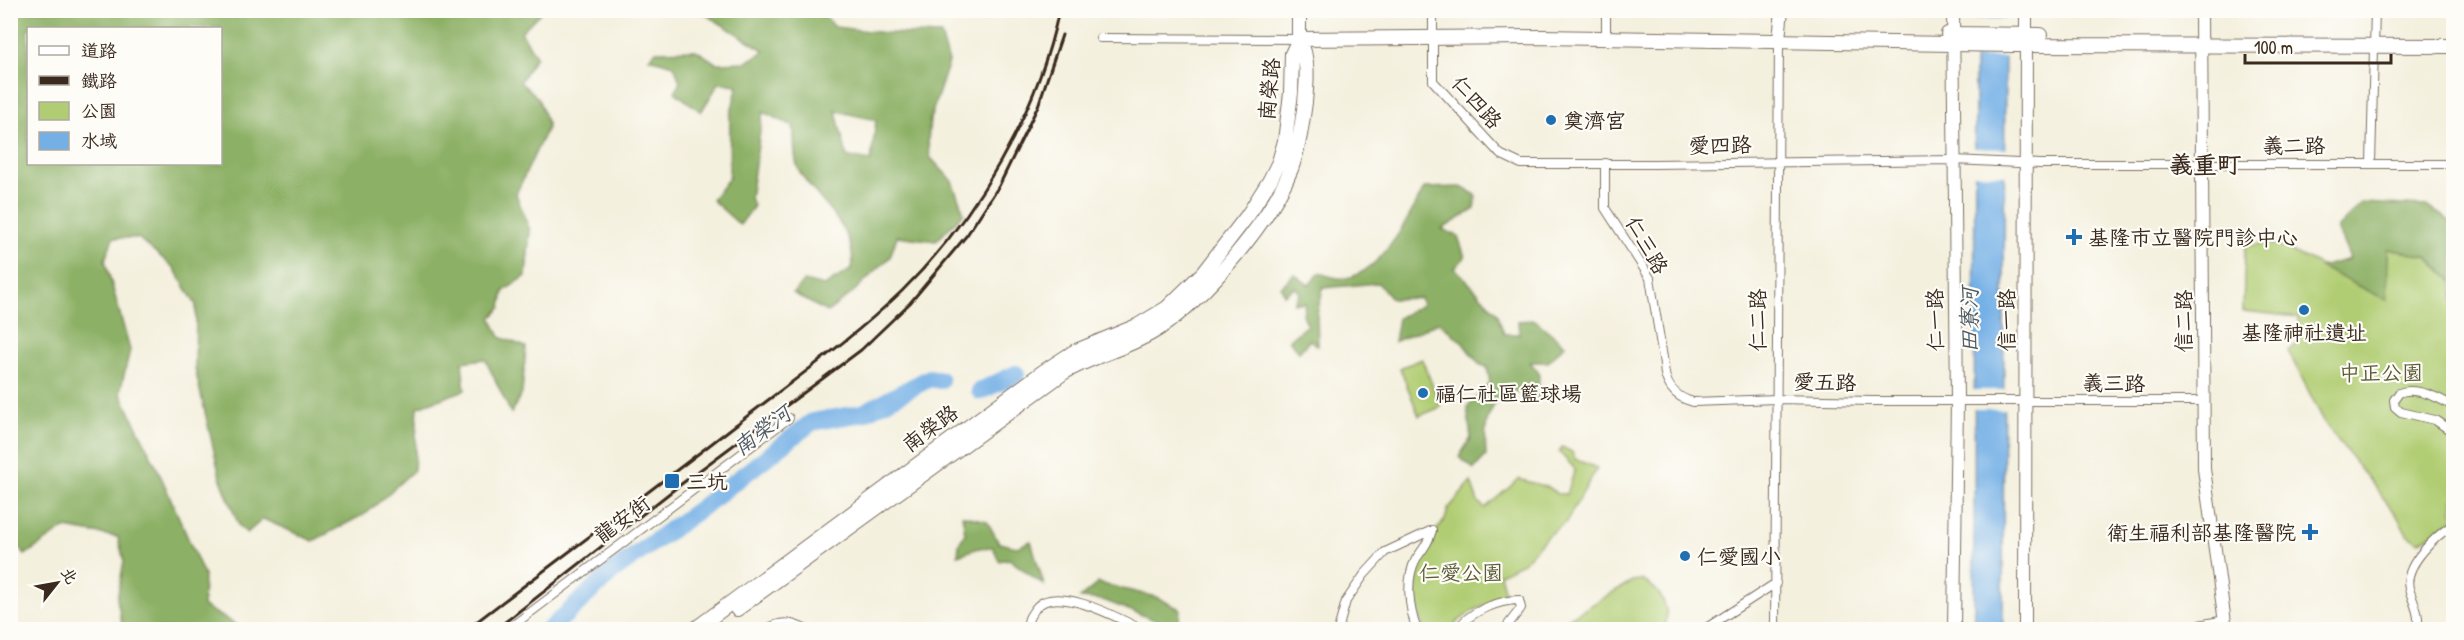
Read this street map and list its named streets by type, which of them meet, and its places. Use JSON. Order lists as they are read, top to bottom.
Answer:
{
  "streets": {
    "main road": ["南榮路"],
    "street": [
      "仁四路",
      "愛四路",
      "義二路",
      "仁三路",
      "仁二路",
      "仁一路",
      "信一路",
      "信二路",
      "愛五路",
      "義三路",
      "龍安街"
    ]
  },
  "crossings": [
    ["仁四路", "愛四路"],
    ["愛四路", "義二路"],
    ["愛四路", "仁三路"],
    ["愛四路", "仁二路"],
    ["愛四路", "仁一路"],
    ["愛四路", "信一路"],
    ["義二路", "信一路"],
    ["義二路", "信二路"],
    ["仁三路", "愛五路"],
    ["仁二路", "愛五路"],
    ["仁一路", "愛五路"],
    ["信一路", "愛五路"],
    ["信一路", "義三路"],
    ["信二路", "義三路"],
    ["愛五路", "義三路"]
  ],
  "districts": ["義重町"],
  "water": ["田寮河", "南榮河"],
  "parks": ["中正公園", "仁愛公園"],
  "places": {
    "other": [
      "奠濟宮",
      "基隆神社遺址",
      "福仁社區籃球場",
      "仁愛國小"
    ],
    "health": ["基隆市立醫院門診中心", "衛生福利部基隆醫院"],
    "transit": ["三坑"]
  },
  "legend": [
    "道路",
    "鐵路",
    "公園",
    "水域"
  ],
  "scale_bar": "100 m",
  "north": "top right"
}
